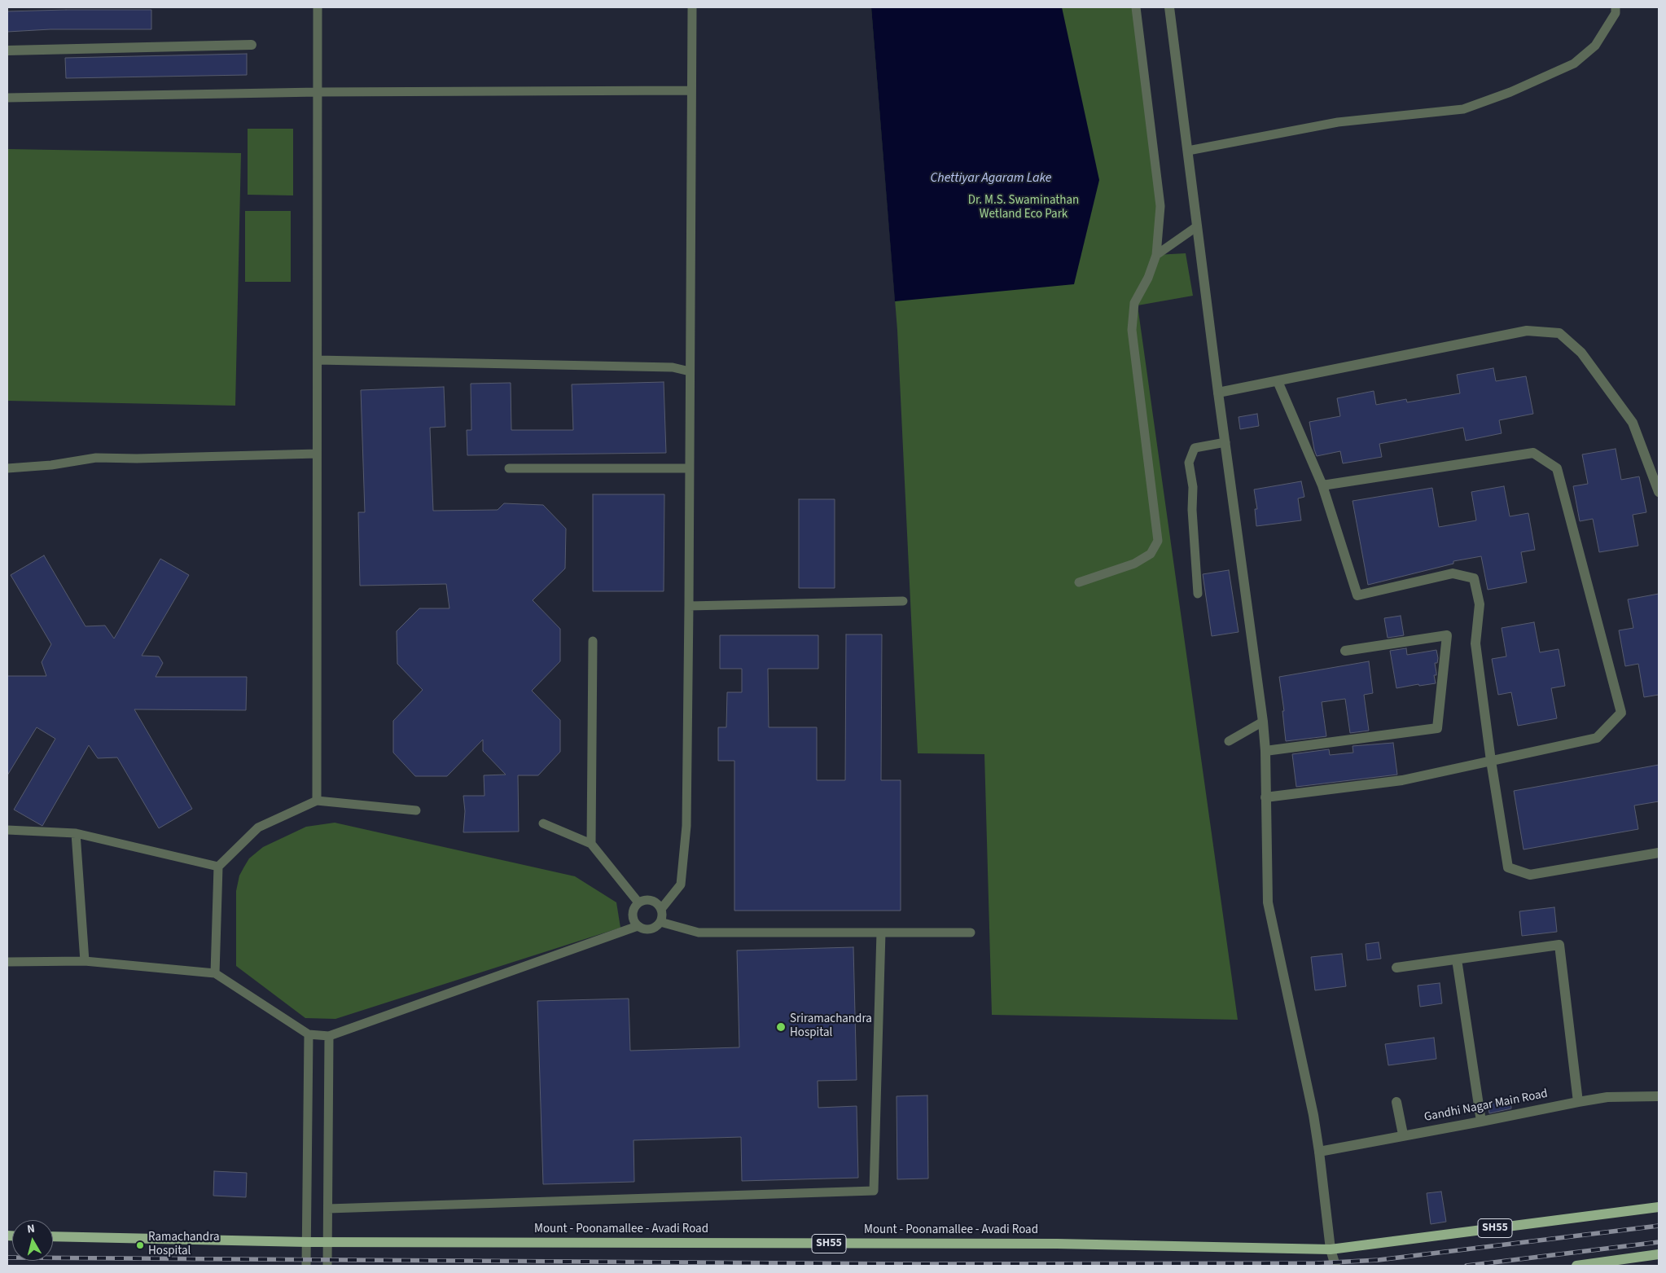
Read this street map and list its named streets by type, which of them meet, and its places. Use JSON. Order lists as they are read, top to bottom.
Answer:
{
  "streets": {
    "main road": ["SH55", "Mount - Poonamallee - Avadi Road"],
    "street": ["Gandhi Nagar Main Road"]
  },
  "water": ["Chettiyar Agaram Lake"],
  "parks": ["Dr. M.S. Swaminathan Wetland Eco Park"],
  "places": ["Sriramachandra Hospital", "Ramachandra Hospital"],
  "north": "top"
}
